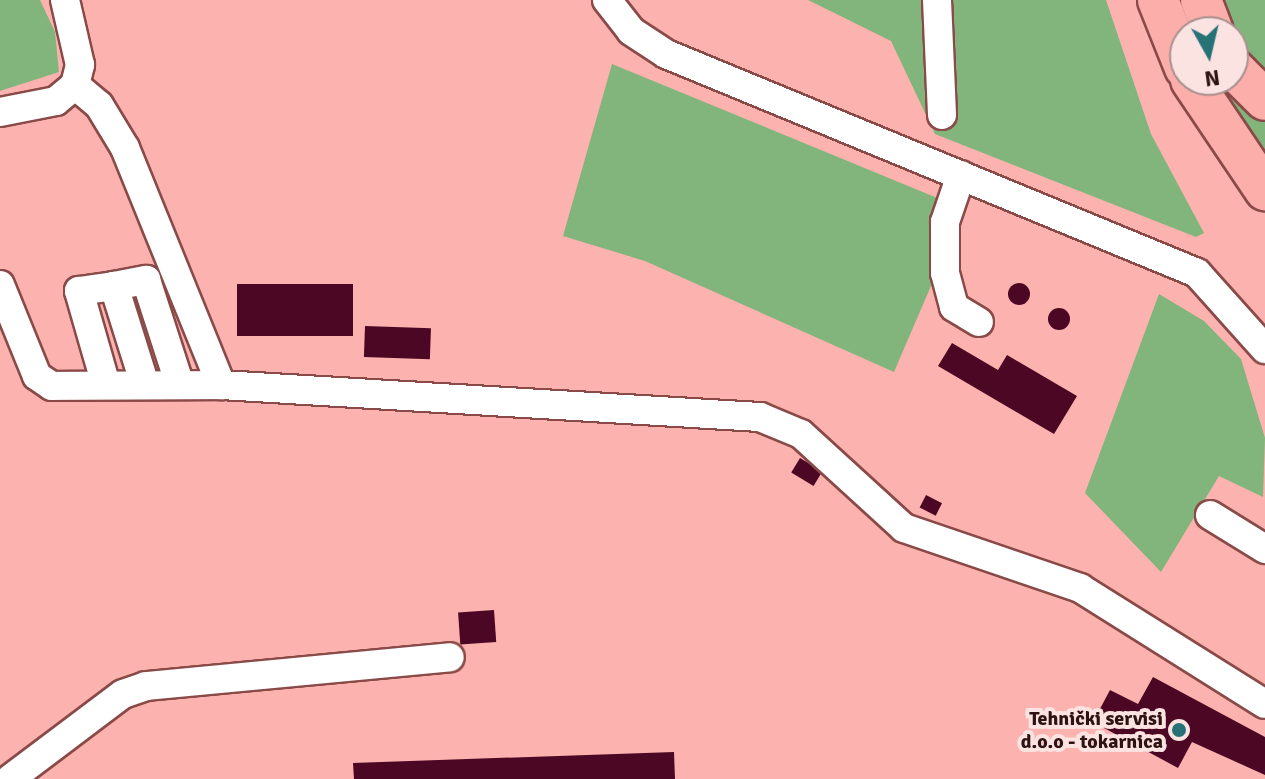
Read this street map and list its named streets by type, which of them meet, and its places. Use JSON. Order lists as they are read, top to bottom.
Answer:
{
  "places": ["Tehnički servisi d.o.o - tokarnica"],
  "north": "bottom"
}
